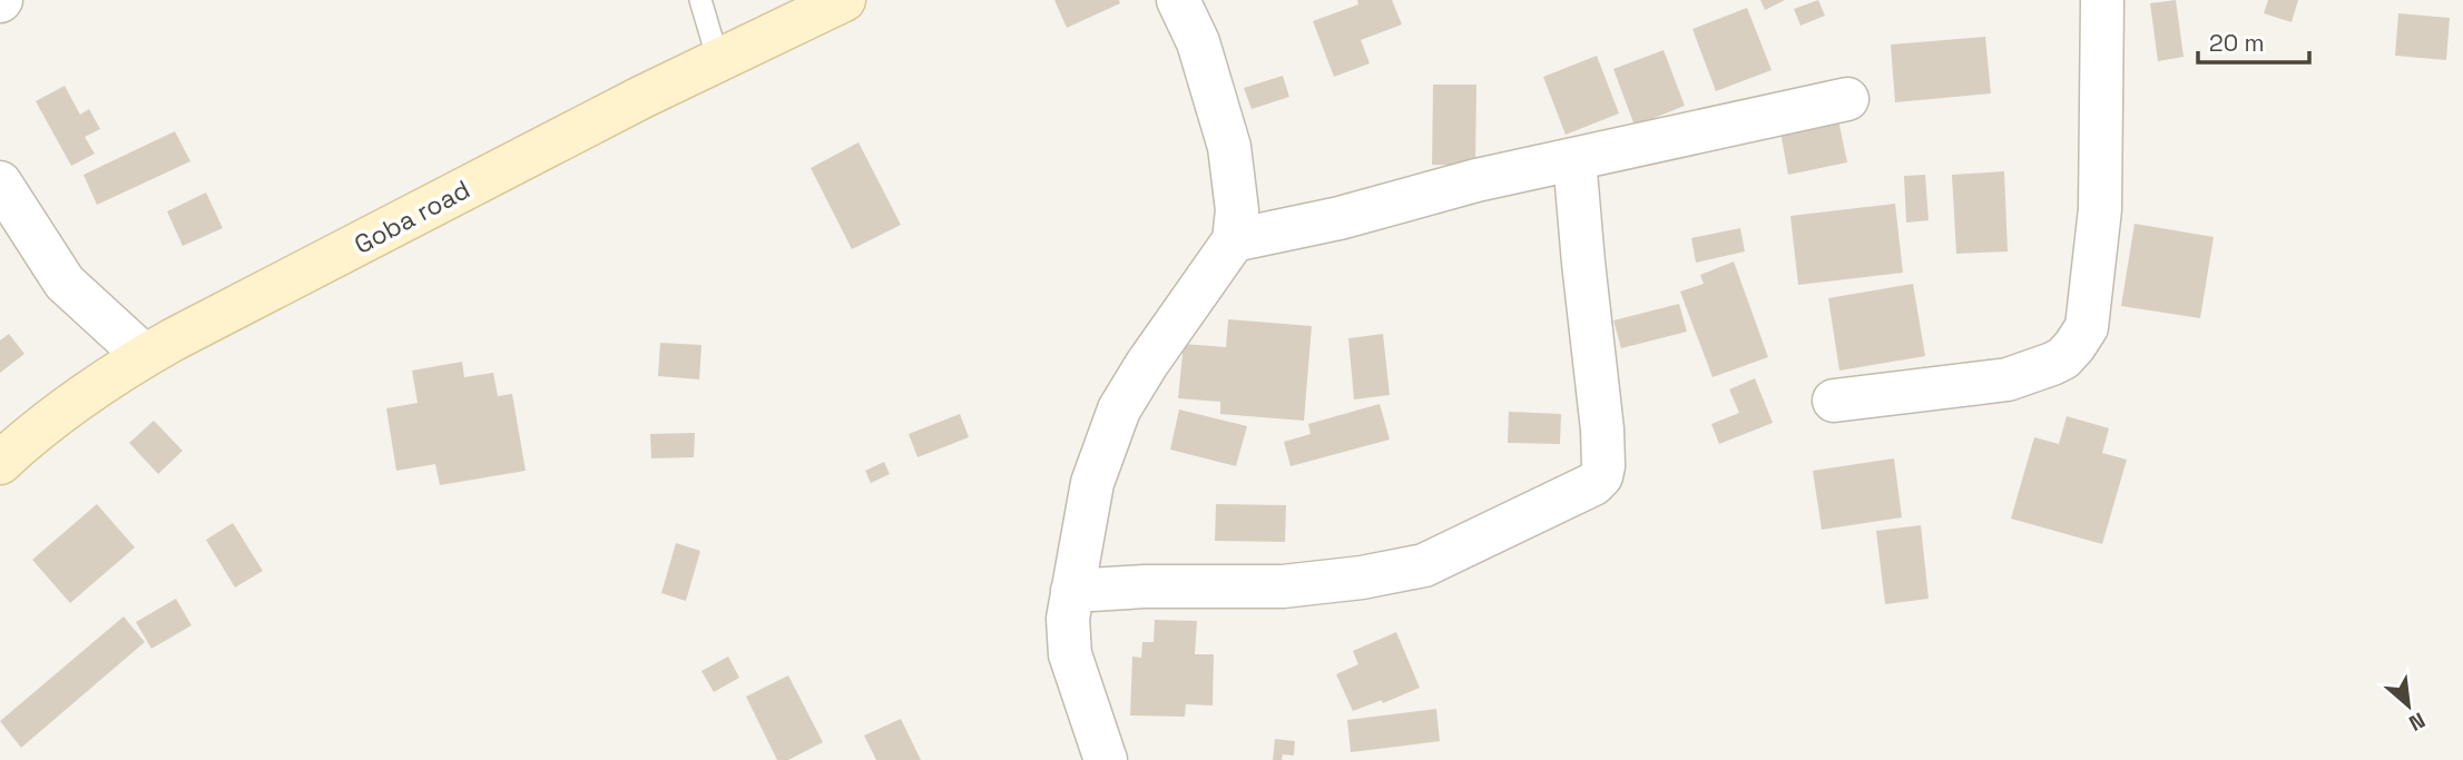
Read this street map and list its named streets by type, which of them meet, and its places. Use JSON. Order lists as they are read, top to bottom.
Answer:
{
  "streets": {
    "street": ["Goba road"]
  },
  "scale_bar": "20 m",
  "north": "bottom right"
}
